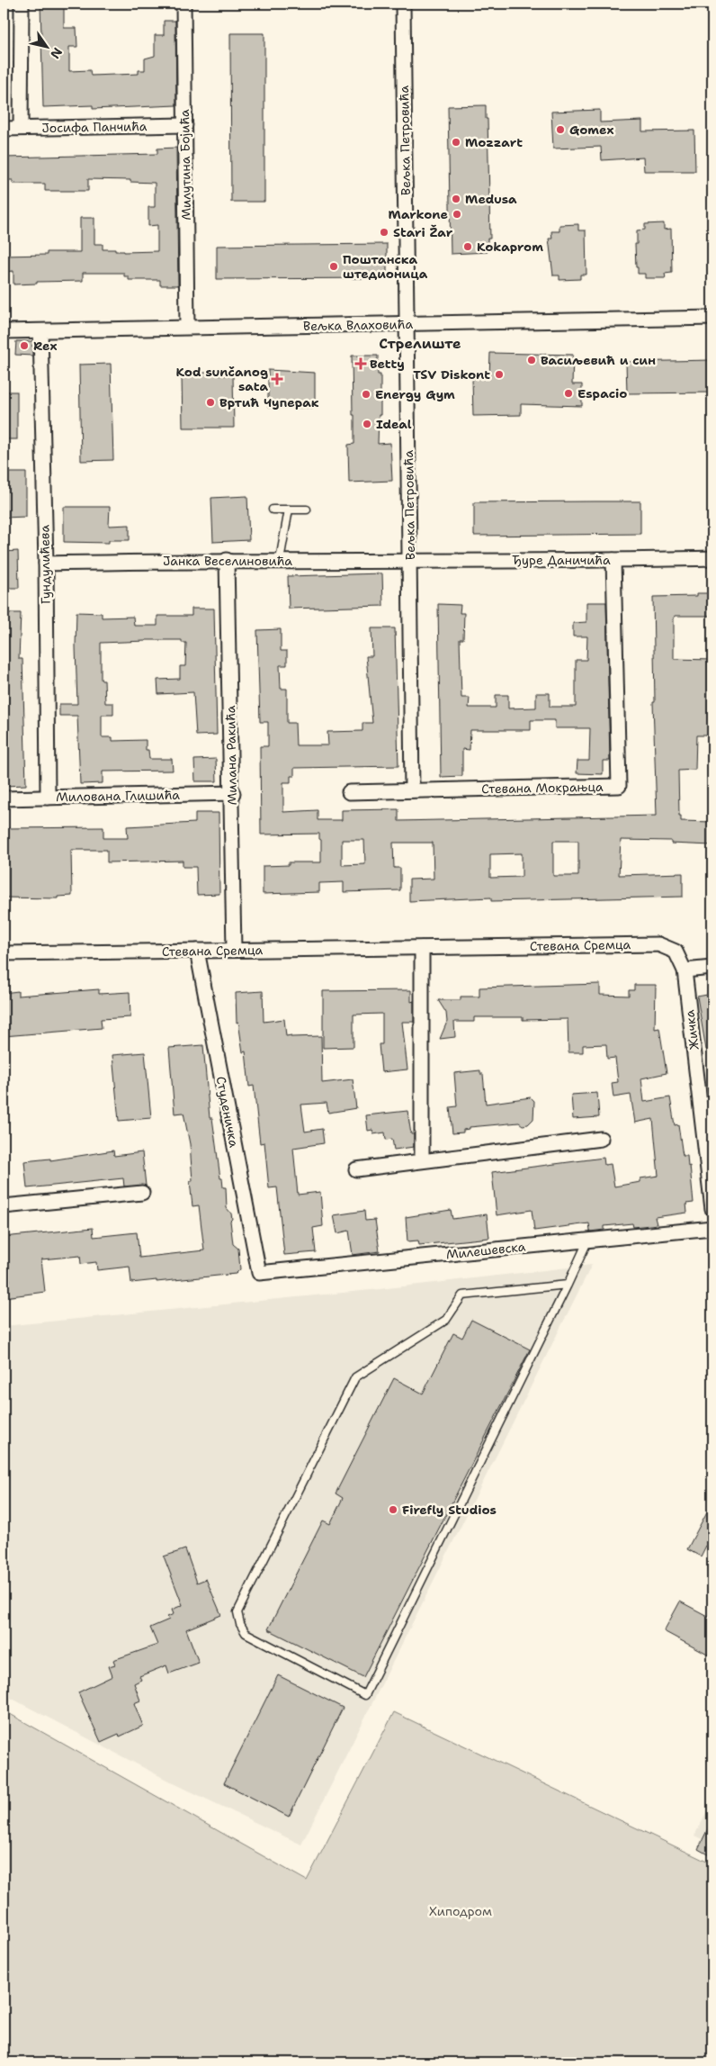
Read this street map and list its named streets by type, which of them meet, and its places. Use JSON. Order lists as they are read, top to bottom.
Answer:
{
  "streets": {
    "street": [
      "Јосифа Панчића",
      "Вељка Петровића",
      "Милутина Бојића",
      "Вељка Влаховића",
      "Ђуре Даничића",
      "Јанка Веселиновића",
      "Гундулићева",
      "Милана Ракића",
      "Стевана Мокрањца",
      "Милована Глишића",
      "Стевана Сремца",
      "Жичка",
      "Студеничка",
      "Милешевска"
    ]
  },
  "crossings": [
    ["Јосифа Панчића", "Милутина Бојића"],
    ["Вељка Петровића", "Вељка Влаховића"],
    ["Вељка Петровића", "Ђуре Даничића"],
    ["Вељка Петровића", "Јанка Веселиновића"],
    ["Вељка Петровића", "Стевана Мокрањца"],
    ["Милутина Бојића", "Вељка Влаховића"],
    ["Вељка Влаховића", "Гундулићева"],
    ["Ђуре Даничића", "Јанка Веселиновића"],
    ["Ђуре Даничића", "Стевана Мокрањца"],
    ["Јанка Веселиновића", "Гундулићева"],
    ["Јанка Веселиновића", "Милана Ракића"],
    ["Гундулићева", "Милована Глишића"],
    ["Милана Ракића", "Милована Глишића"],
    ["Милана Ракића", "Стевана Сремца"],
    ["Стевана Сремца", "Жичка"],
    ["Стевана Сремца", "Студеничка"],
    ["Студеничка", "Милешевска"]
  ],
  "districts": ["Стрелиште"],
  "parks": ["Хиподром"],
  "places": {
    "other": [
      "Gomex",
      "Mozzart",
      "Medusa",
      "Markone",
      "Stari Žar",
      "Kokaprom",
      "Поштанска штедионица",
      "Rex",
      "Васиљевић и син",
      "TSV Diskont",
      "Espacio",
      "Energy Gym",
      "Вртић Чуперак",
      "Ideal",
      "Firefly Studios"
    ],
    "health": ["Betty", "Kod sunčanog sata"]
  },
  "north": "bottom right"
}
